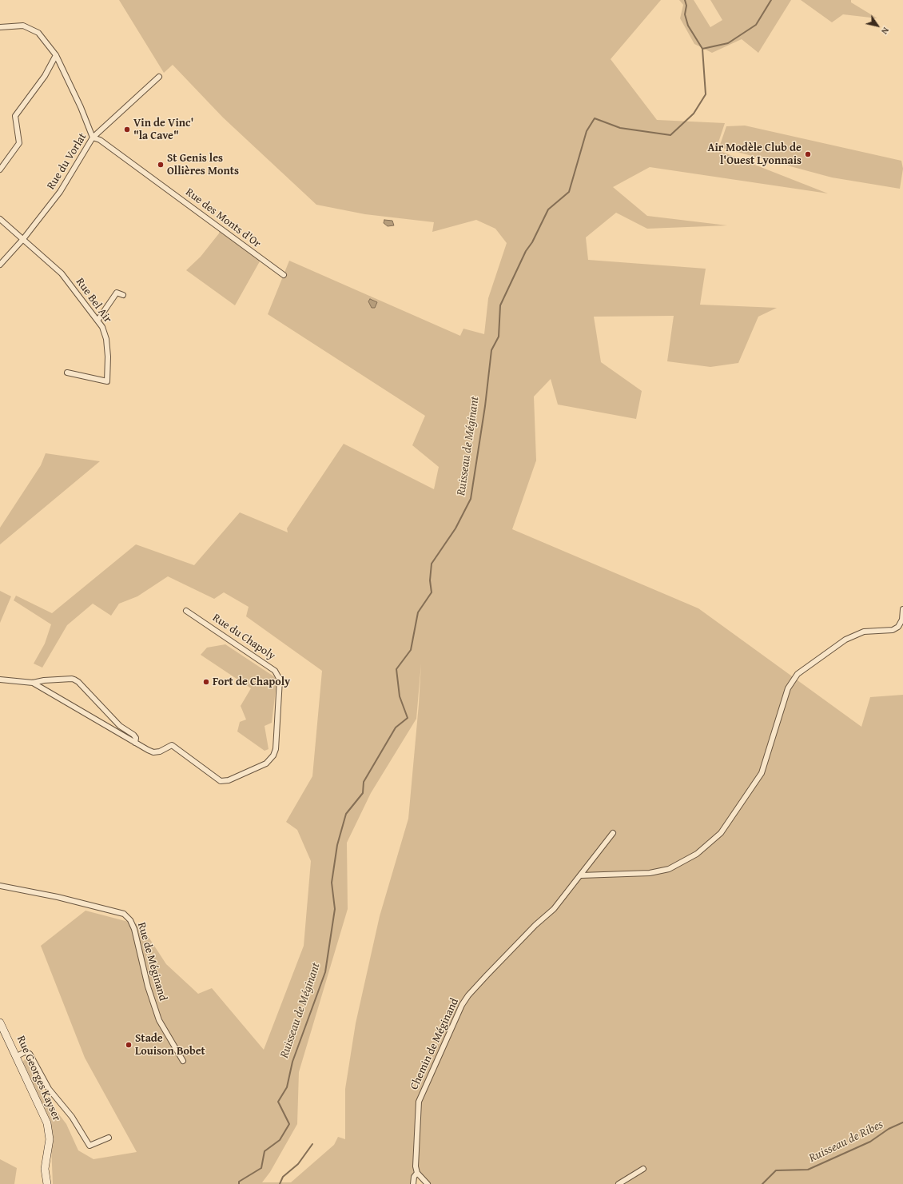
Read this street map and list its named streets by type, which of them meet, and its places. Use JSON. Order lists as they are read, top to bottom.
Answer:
{
  "streets": {
    "street": [
      "Rue du Vorlat",
      "Rue des Monts d'Or",
      "Rue Bel Air",
      "Rue du Chapoly",
      "Rue de Méginand",
      "Chemin de Méginand",
      "Rue Georges Kayser"
    ]
  },
  "crossings": [
    ["Rue du Vorlat", "Rue des Monts d'Or"],
    ["Rue du Vorlat", "Rue Bel Air"]
  ],
  "water": ["Ruisseau de Méginant", "Ruisseau de Ribes"],
  "places": [
    "Vin de Vinc' \"la Cave\"",
    "Air Modèle Club de l'Ouest Lyonnais",
    "St Genis les Ollières Monts",
    "Fort de Chapoly",
    "Stade Louison Bobet"
  ],
  "north": "bottom right"
}
